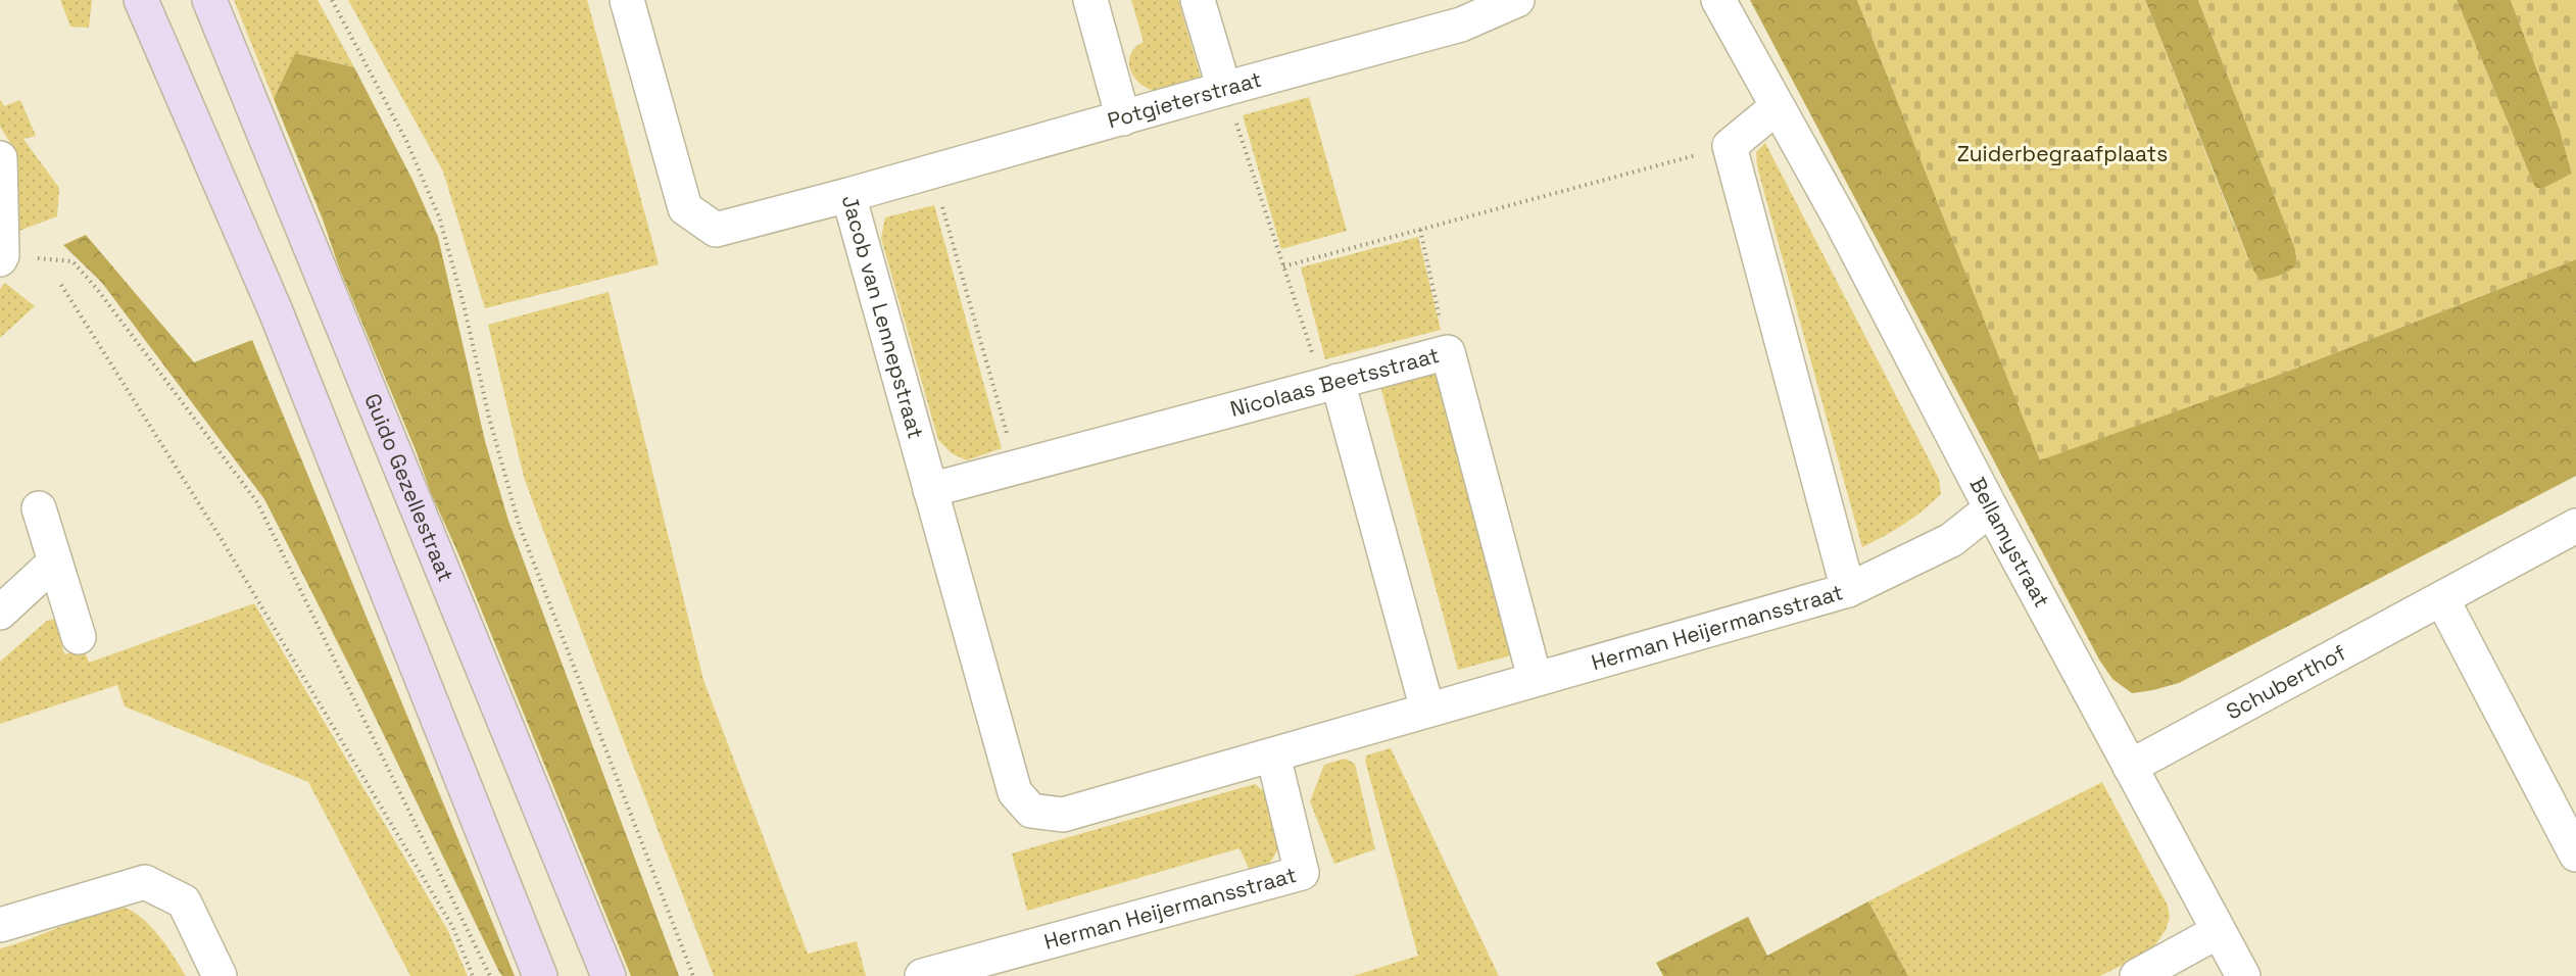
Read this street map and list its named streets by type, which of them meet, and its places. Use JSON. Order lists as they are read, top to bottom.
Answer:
{
  "streets": {
    "main road": ["Guido Gezellestraat"],
    "street": [
      "Potgieterstraat",
      "Jacob van Lennepstraat",
      "Nicolaas Beetsstraat",
      "Bellamystraat",
      "Herman Heijermansstraat",
      "Schuberthof"
    ]
  },
  "crossings": [
    ["Potgieterstraat", "Jacob van Lennepstraat"],
    ["Jacob van Lennepstraat", "Nicolaas Beetsstraat"],
    ["Jacob van Lennepstraat", "Herman Heijermansstraat"],
    ["Nicolaas Beetsstraat", "Herman Heijermansstraat"],
    ["Bellamystraat", "Herman Heijermansstraat"],
    ["Bellamystraat", "Schuberthof"]
  ],
  "parks": ["Zuiderbegraafplaats"]
}
